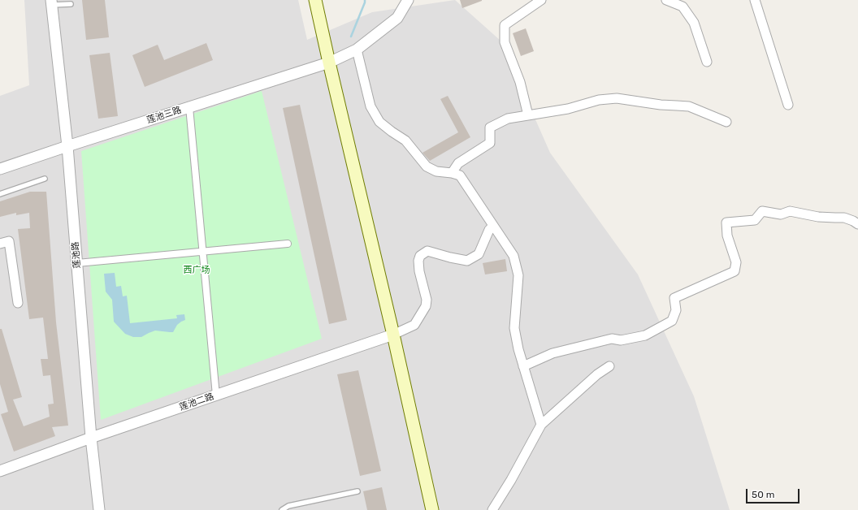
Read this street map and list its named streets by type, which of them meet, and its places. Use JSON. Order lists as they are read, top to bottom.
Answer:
{
  "streets": {
    "street": ["莲池三路", "莲池路", "莲池二路"]
  },
  "crossings": [
    ["莲池三路", "莲池路"],
    ["莲池路", "莲池二路"]
  ],
  "parks": ["西广场"],
  "scale_bar": "50 m"
}
